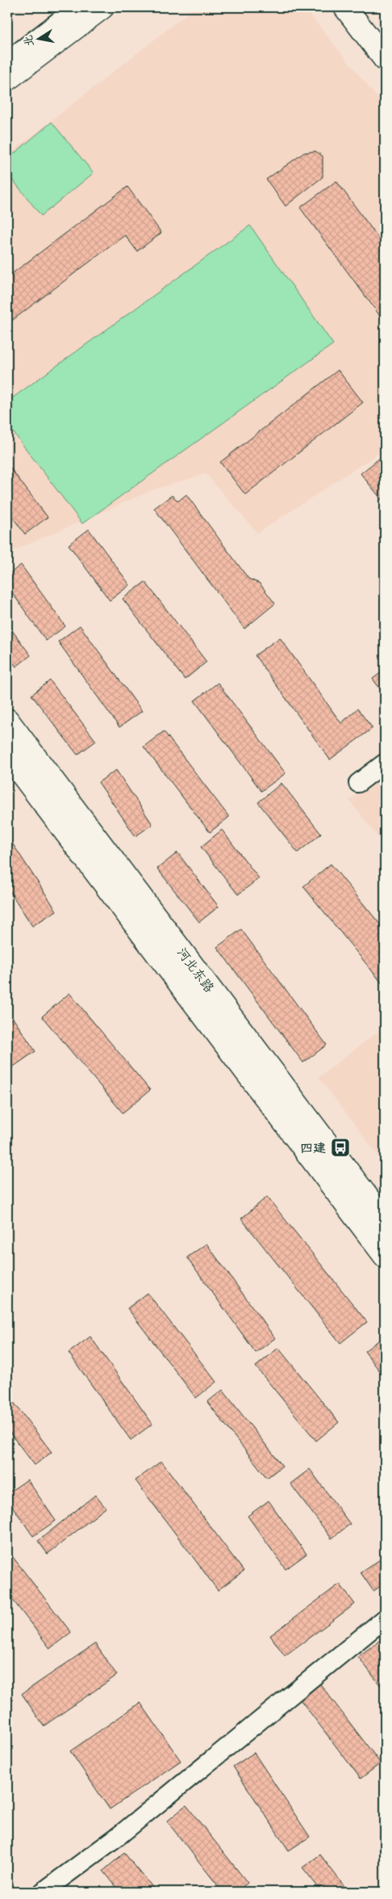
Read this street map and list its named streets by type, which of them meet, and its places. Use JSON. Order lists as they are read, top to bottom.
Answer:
{
  "streets": {
    "main road": ["河北东路"]
  },
  "places": {
    "bus stop": ["四建"]
  },
  "north": "left"
}
